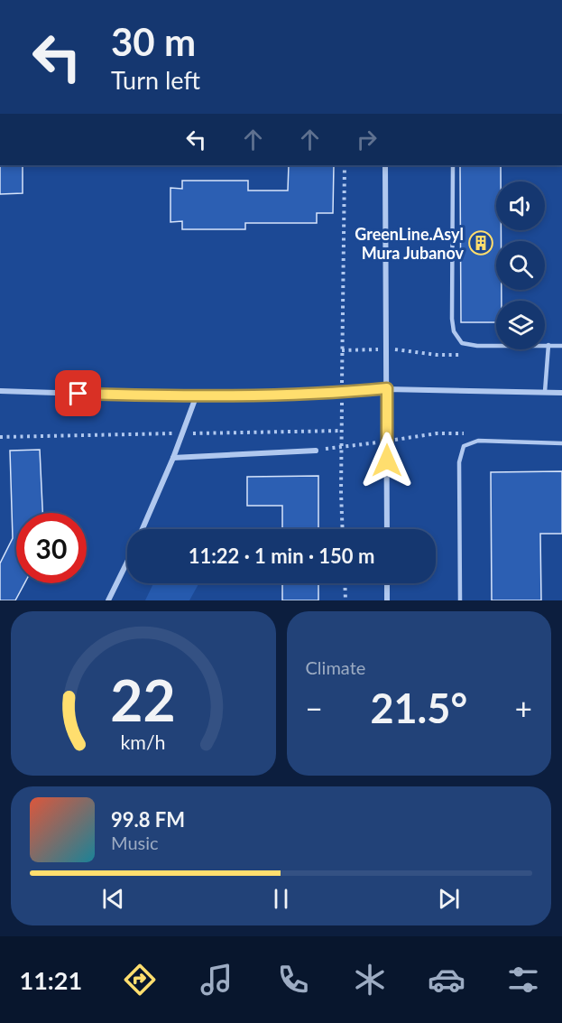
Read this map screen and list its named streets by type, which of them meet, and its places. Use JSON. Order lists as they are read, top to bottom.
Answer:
{
  "places": {
    "building": ["GreenLine.Asyl Mura Jubanov"]
  },
  "page": {
    "turn": ["30 m", "Turn left"],
    "limit": "30",
    "trip": "11:22 · 1 min · 150 m",
    "tile": "Climate",
    "heat": ["−", "21.5°", "+"],
    "song": ["99.8 FM", "Music"],
    "tabs": "11:21",
    "gauge": ["22", "km/h"]
  }
}
